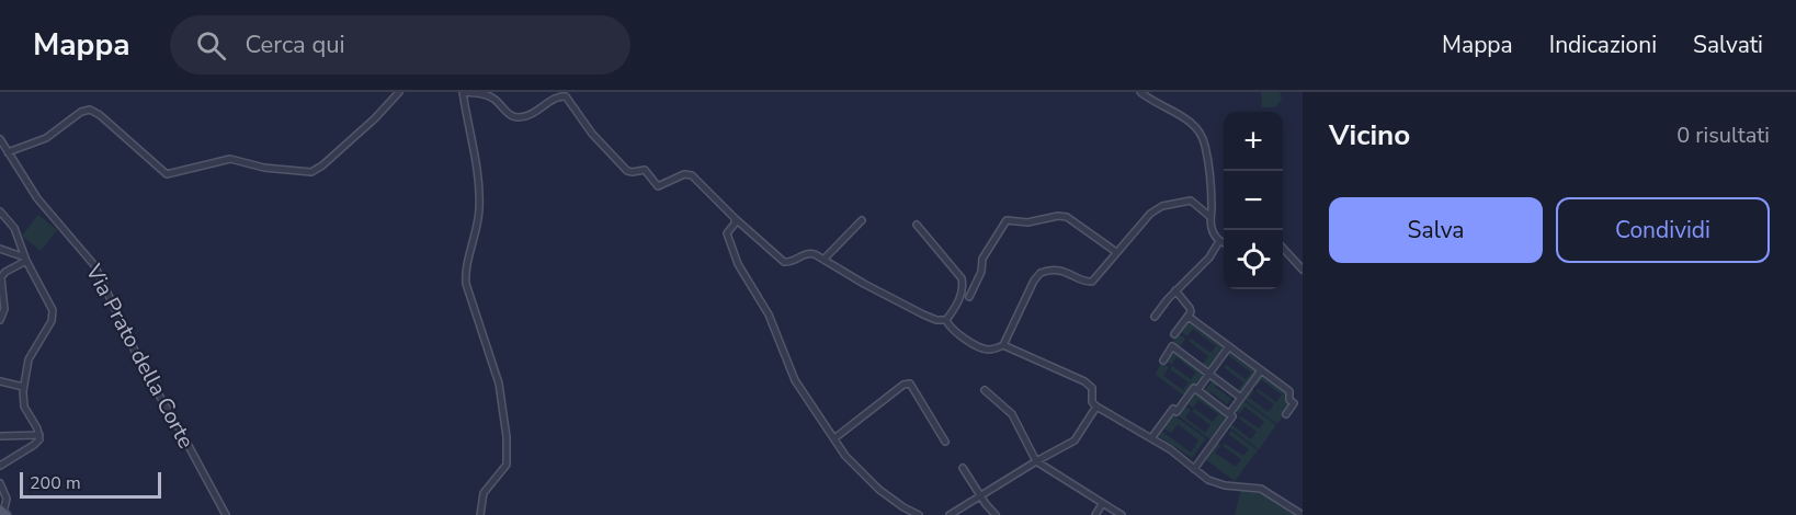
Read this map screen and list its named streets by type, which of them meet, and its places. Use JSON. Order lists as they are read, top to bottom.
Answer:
{
  "streets": {
    "street": ["Via Prato della Corte"]
  },
  "scale_bar": "200 m",
  "page": {
    "header": "Mappa",
    "search": "Cerca qui",
    "nav": ["Mappa", "Indicazioni", "Salvati"],
    "heading": ["Vicino", "0 risultati"],
    "map_buttons": ["+", "−"],
    "buttons": ["Salva", "Condividi"],
    "scale": "200 m"
  }
}
